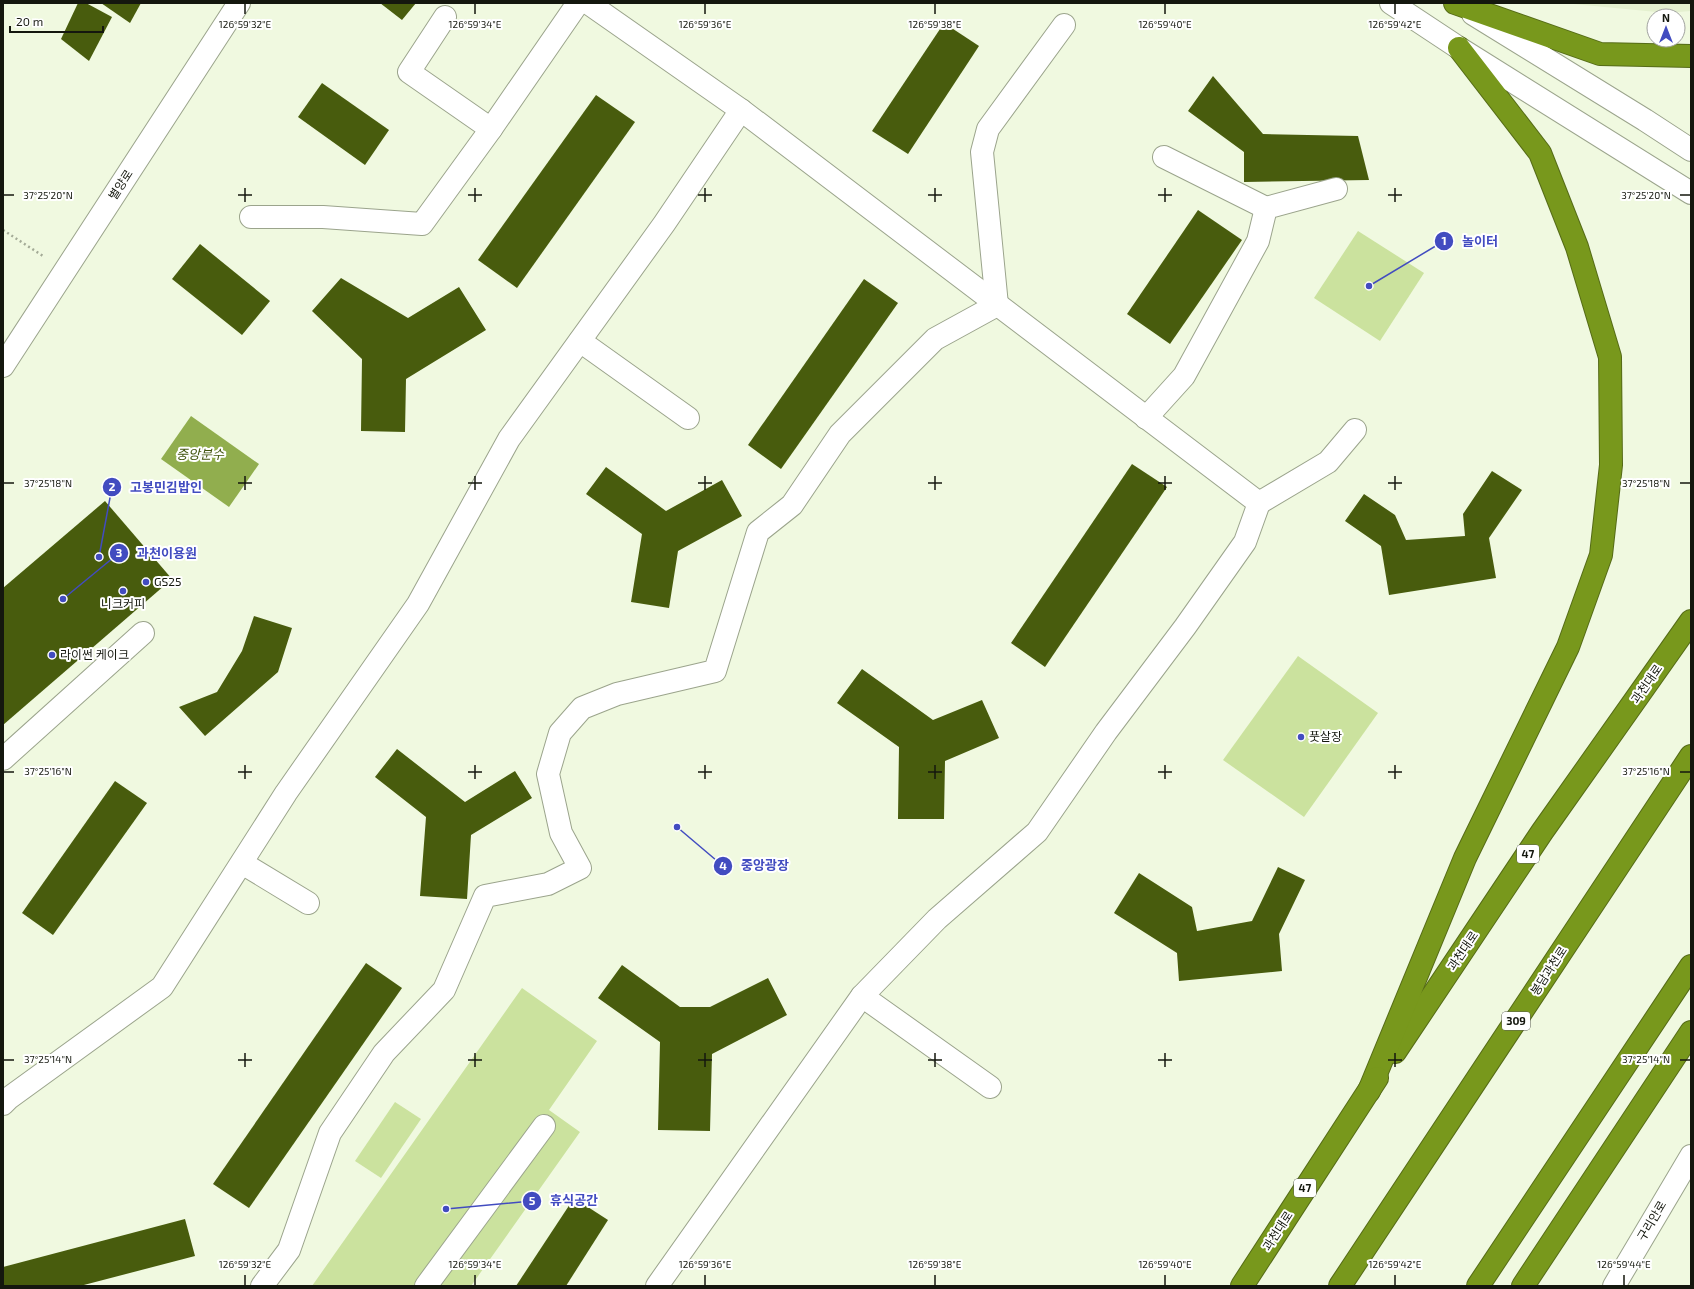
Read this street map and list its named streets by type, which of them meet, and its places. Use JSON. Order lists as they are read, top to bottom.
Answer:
{
  "streets": {
    "highway": [
      "과천대로",
      "47",
      "봉담과천로",
      "309"
    ],
    "street": ["별양로", "구리안로"]
  },
  "water": ["중앙분수"],
  "places": [
    "놀이터",
    "고봉민김밥인",
    "GS25",
    "니크커피",
    "과천이용원",
    "라이썬 케이크",
    "풋살장",
    "중앙광장",
    "휴식공간"
  ],
  "scale_bar": "20 m",
  "north": "top",
  "coordinates": [
    "126°59'32\"E",
    "126°59'34\"E",
    "126°59'36\"E",
    "126°59'38\"E",
    "126°59'40\"E",
    "126°59'42\"E",
    "37°25'20\"N",
    "37°25'18\"N",
    "37°25'16\"N",
    "37°25'14\"N",
    "126°59'44\"E"
  ]
}
